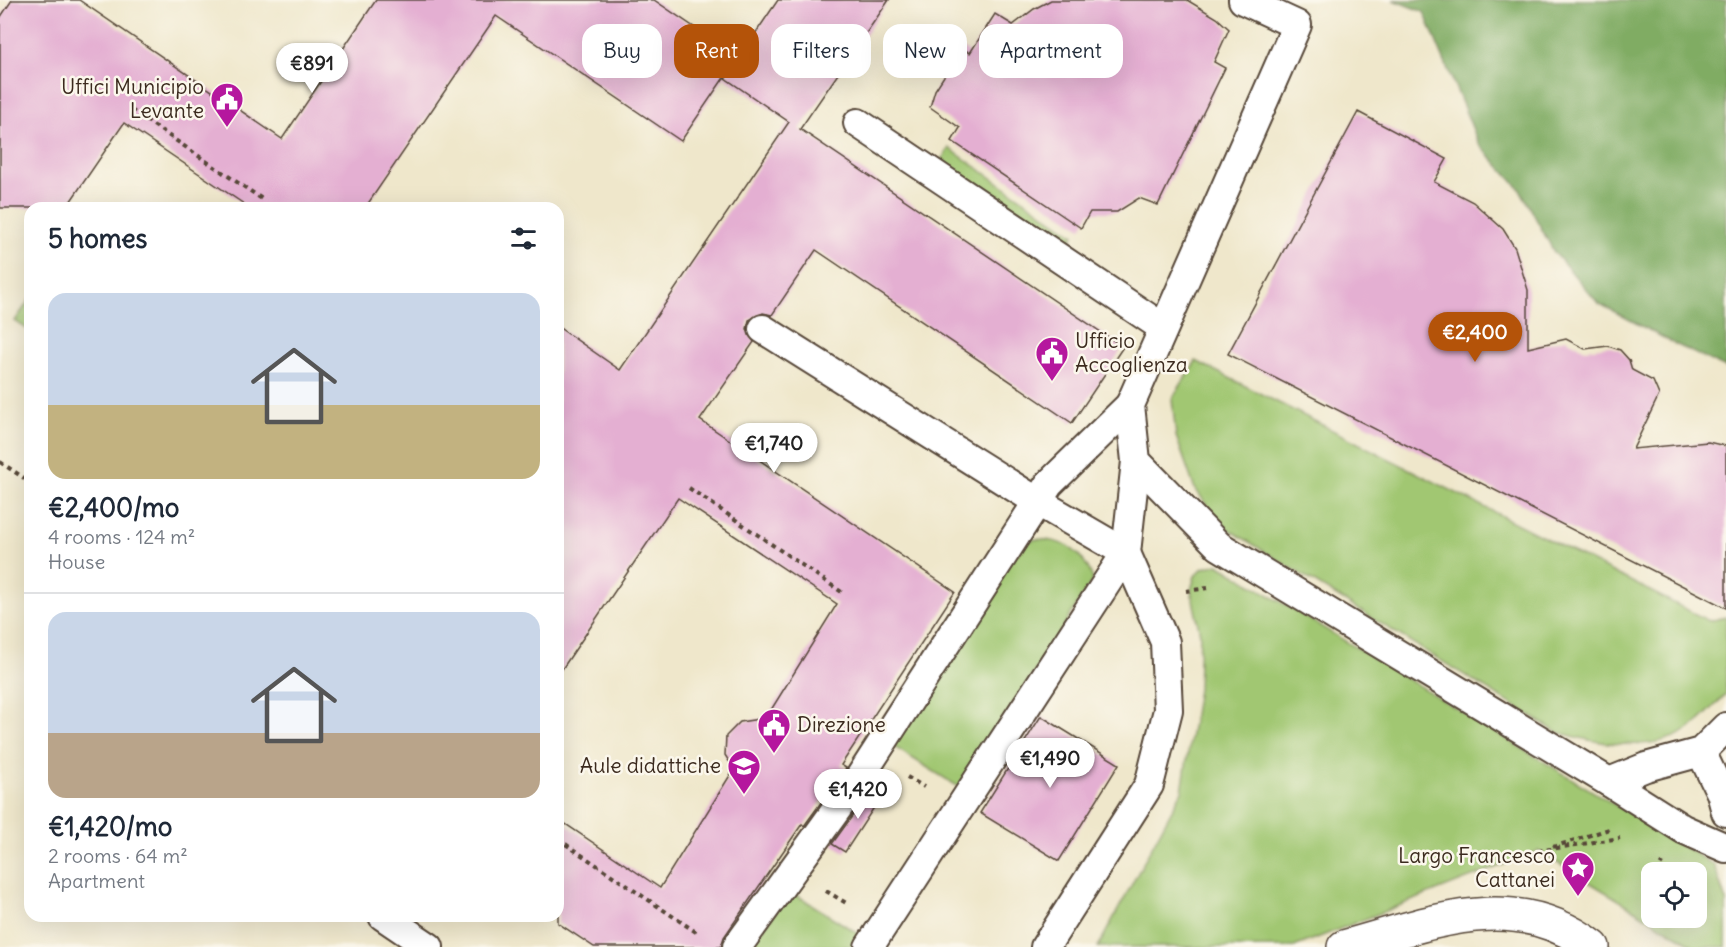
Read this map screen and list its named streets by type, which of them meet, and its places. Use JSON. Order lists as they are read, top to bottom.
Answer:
{
  "places": {
    "public building": ["Uffici Municipio Levante", "Ufficio Accoglienza", "Direzione"],
    "school or university": ["Aule didattiche"],
    "place": ["Largo Francesco Cattanei"]
  },
  "page": {
    "chip": [
      "Buy",
      "Rent",
      "Filters",
      "New",
      "Apartment"
    ],
    "price": [
      "€891",
      "€2,400",
      "€1,740",
      "€1,490",
      "€1,420"
    ],
    "heading": "5 homes",
    "list": [
      {
        "name": "€2,400/mo",
        "note": "4 rooms · 124 m² · House"
      },
      {
        "name": "€1,420/mo",
        "note": "2 rooms · 64 m² · Apartment"
      }
    ]
  }
}
